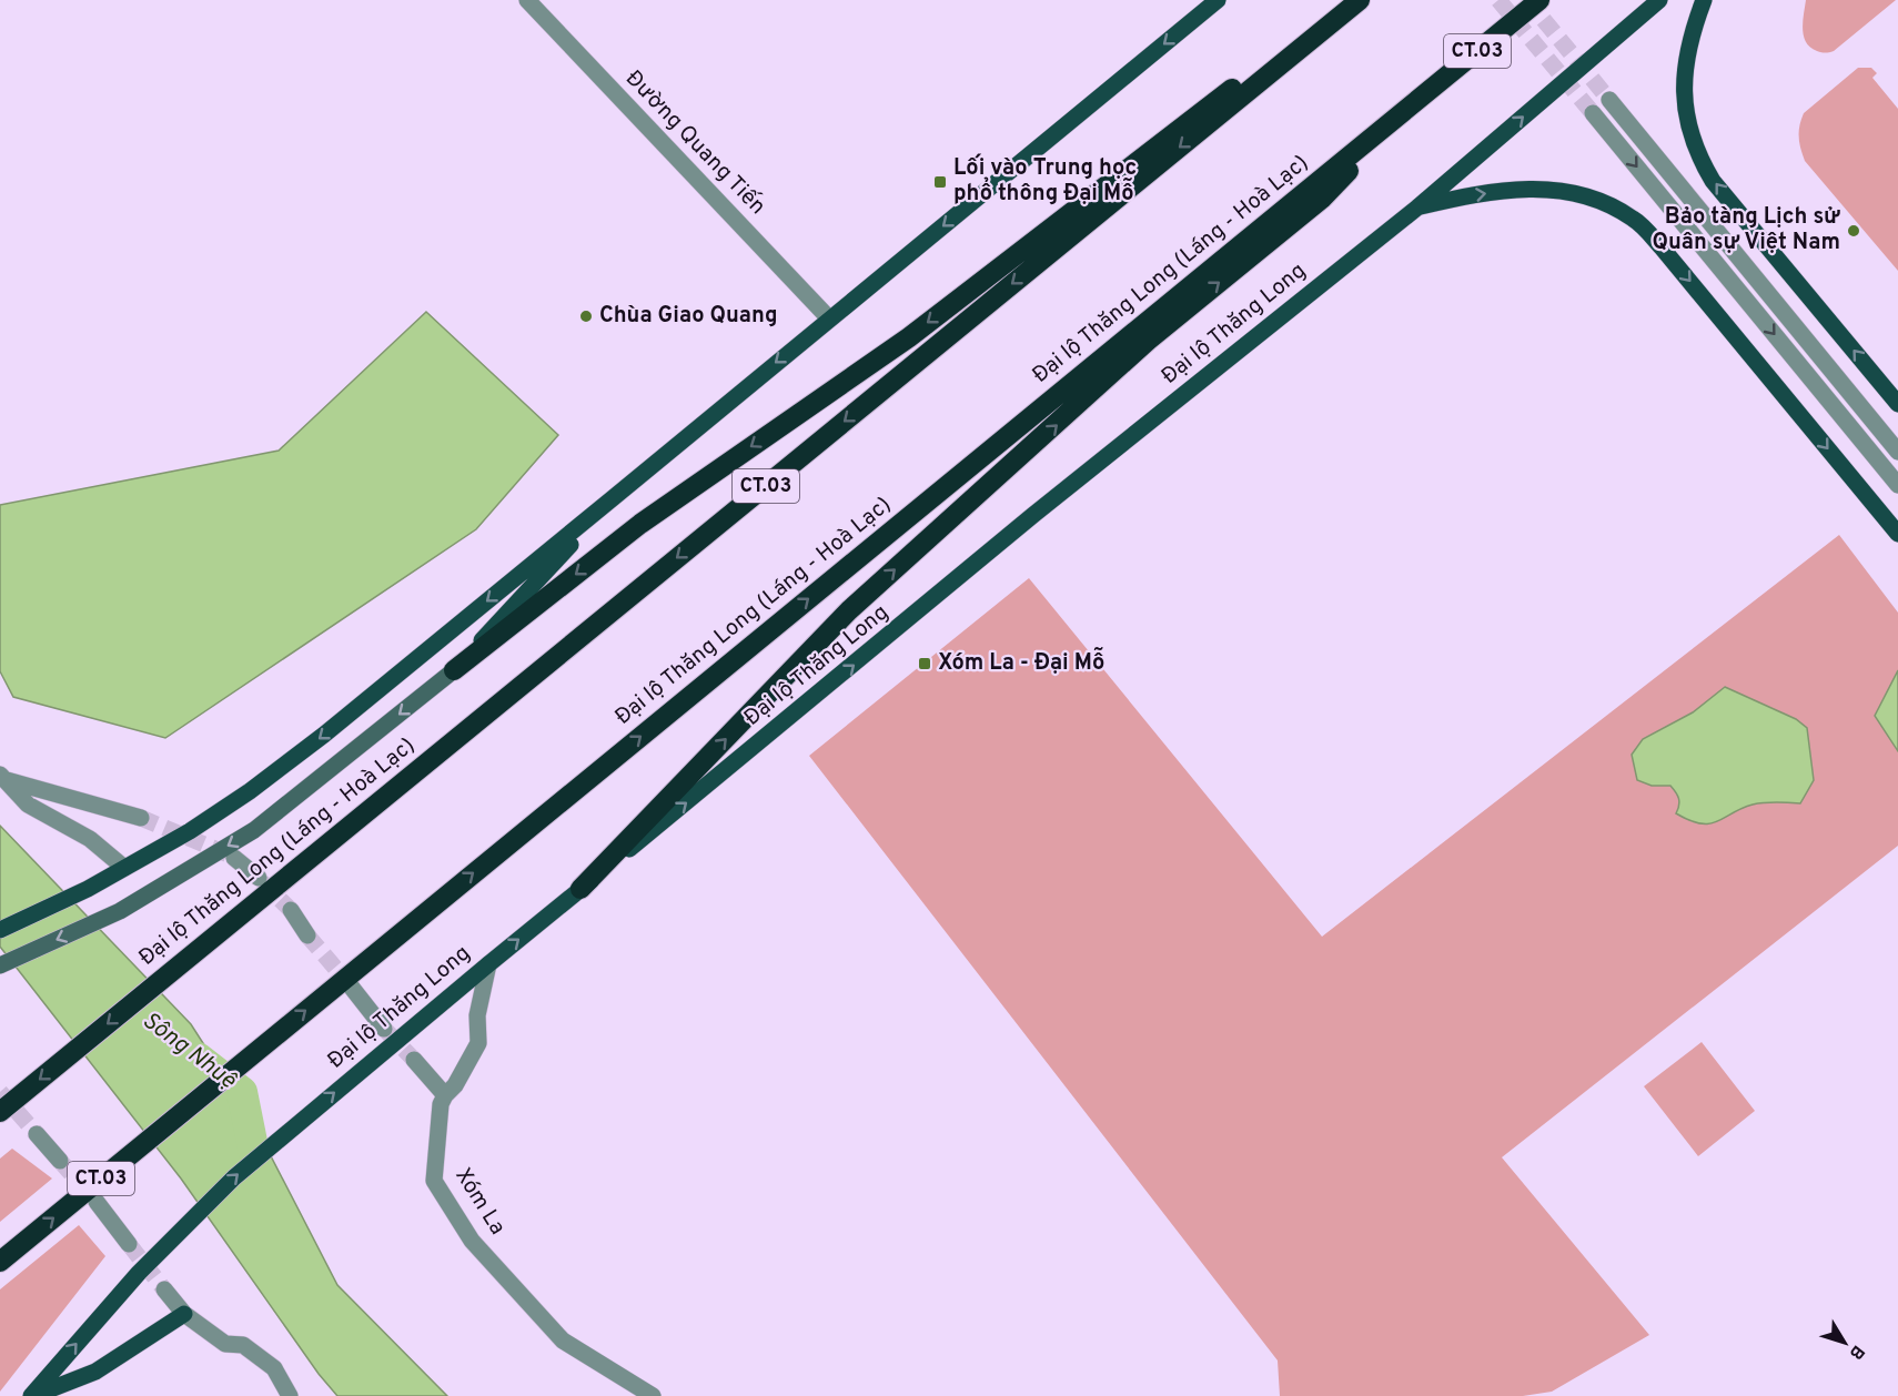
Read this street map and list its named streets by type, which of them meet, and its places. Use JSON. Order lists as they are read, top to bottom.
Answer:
{
  "streets": {
    "highway": ["CT.03", "Đại lộ Thăng Long (Láng - Hoà Lạc)"],
    "main road": ["Đại lộ Thăng Long"],
    "street": ["Đường Quang Tiến", "Xóm La"]
  },
  "crossings": [
    ["Đại lộ Thăng Long", "Xóm La"]
  ],
  "one_way": ["Đại lộ Thăng Long"],
  "water": ["Sông Nhuệ"],
  "places": {
    "transit": ["Lối vào Trung học phổ thông Đại Mỗ", "Xóm La - Đại Mỗ"],
    "other": ["Bảo tàng Lịch sử Quân sự Việt Nam", "Chùa Giao Quang"]
  },
  "north": "bottom right"
}
